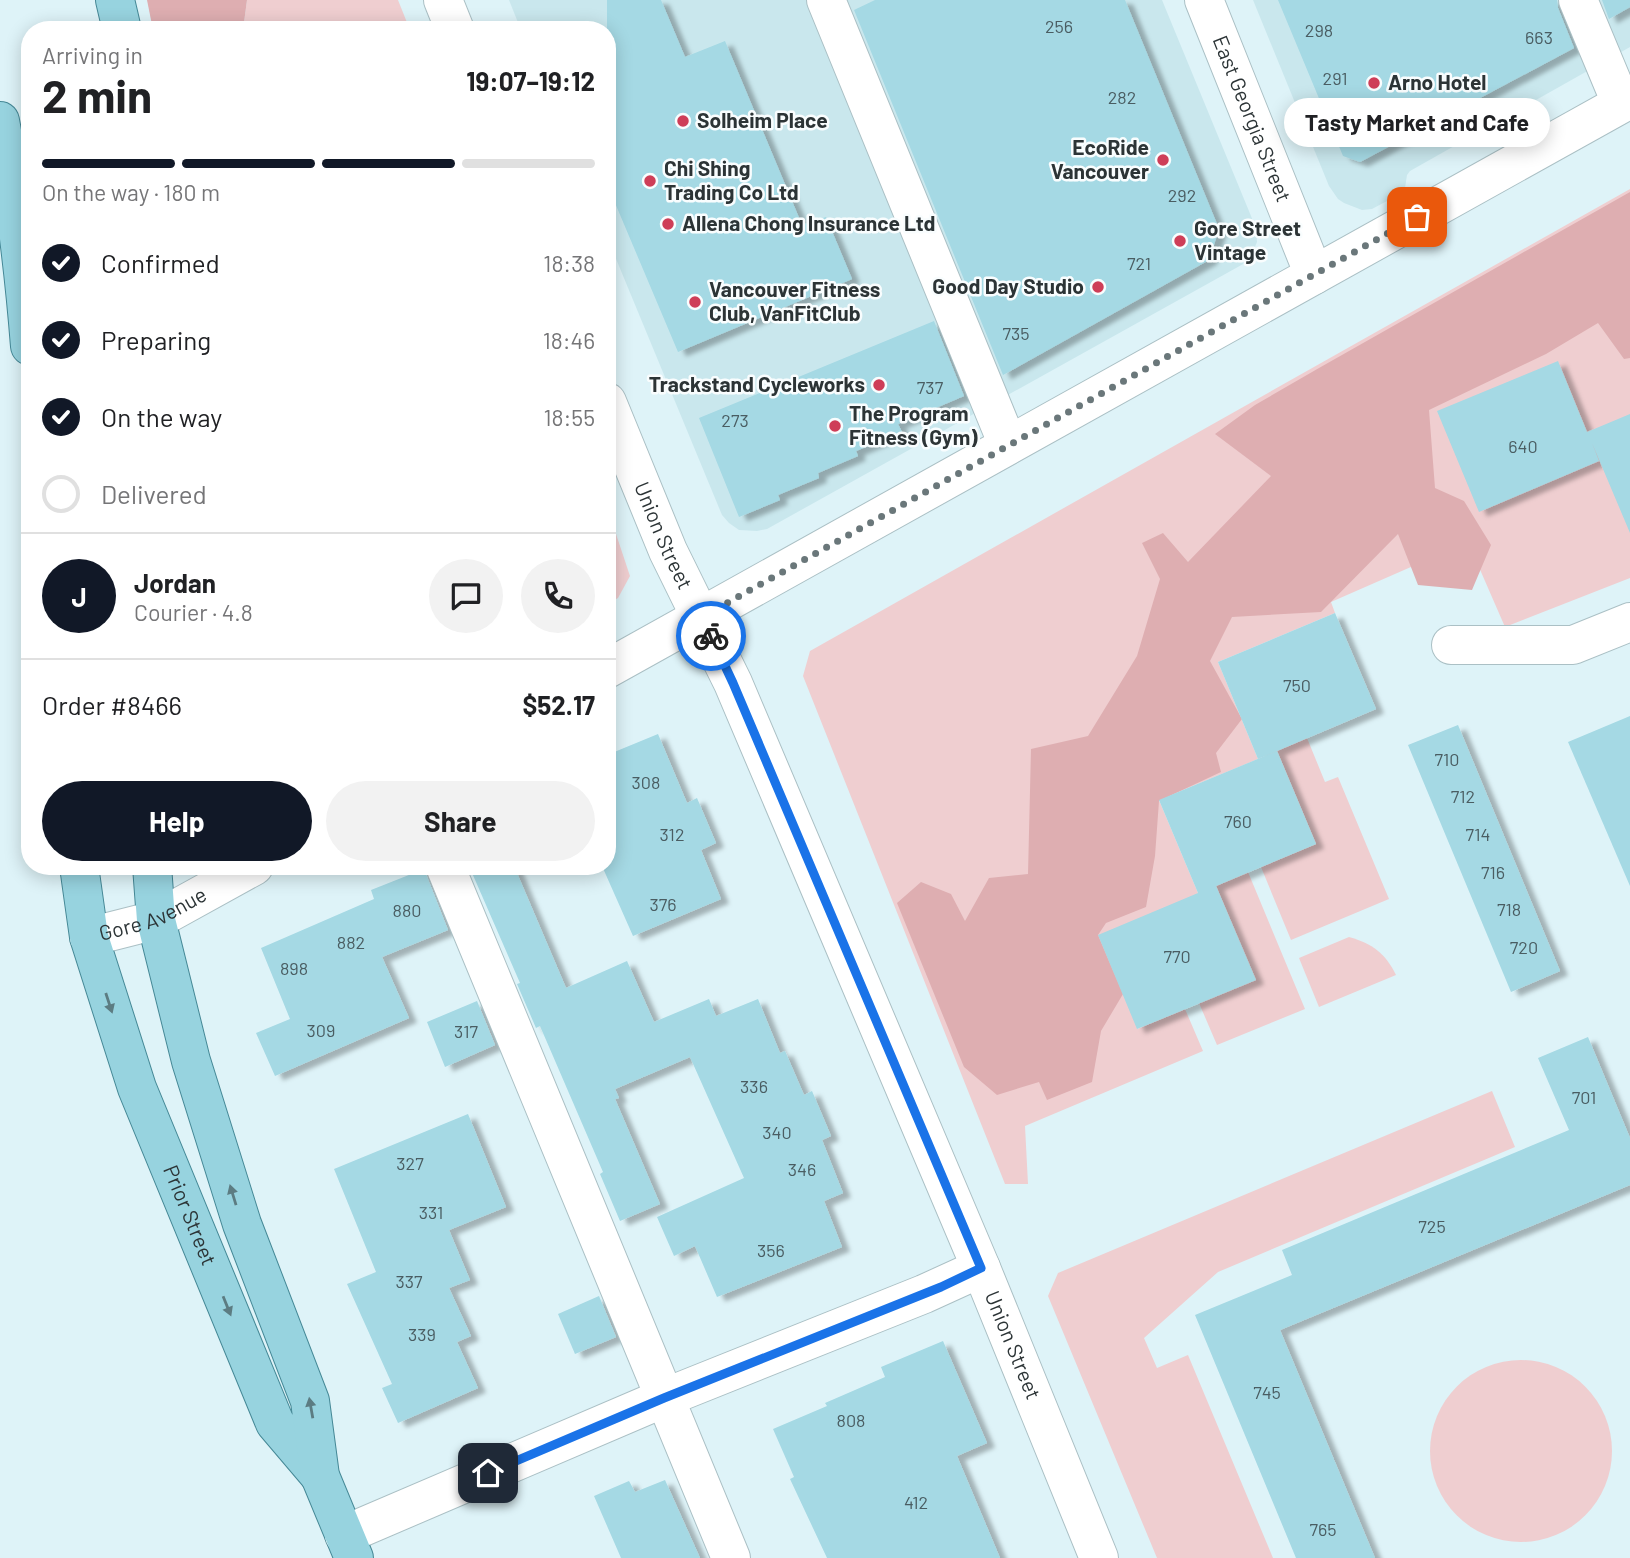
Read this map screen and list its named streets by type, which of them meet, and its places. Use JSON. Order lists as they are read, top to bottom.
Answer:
{
  "streets": {
    "main road": ["Prior Street"],
    "street": ["East Georgia Street", "Union Street", "Gore Avenue"]
  },
  "crossings": [
    ["Gore Avenue", "Prior Street"]
  ],
  "places": [
    "Arno Hotel",
    "Solheim Place",
    "EcoRide Vancouver",
    "Chi Shing Trading Co Ltd",
    "Tasty Market and Cafe",
    "Allena Chong Insurance Ltd",
    "Gore Street Vintage",
    "Good Day Studio",
    "Vancouver Fitness Club, VanFitClub",
    "Trackstand Cycleworks",
    "The Program Fitness (Gym)"
  ],
  "house_numbers": [
    "256",
    "298",
    "663",
    "291",
    "282",
    "292",
    "721",
    "735",
    "737",
    "273",
    "640",
    "750",
    "710",
    "308",
    "712",
    "760",
    "312",
    "714",
    "716",
    "376",
    "718",
    "880",
    "882",
    "720",
    "770",
    "898",
    "309",
    "317",
    "336",
    "701",
    "340",
    "327",
    "346",
    "331",
    "725",
    "356",
    "337",
    "339",
    "745",
    "808",
    "412",
    "765"
  ],
  "page": {
    "heading": ["2 min", "Arriving in", "19:07–19:12"],
    "panel": [
      "Jordan",
      "Courier · 4.8",
      "Order #8466",
      "$52.17"
    ],
    "bubble": "Tasty Market and Cafe",
    "bar": "On the way · 180 m",
    "list": [
      ["Confirmed", "18:38"],
      ["Preparing", "18:46"],
      ["On the way", "18:55"],
      "Delivered"
    ],
    "round": "J",
    "buttons": ["Help", "Share"]
  }
}
